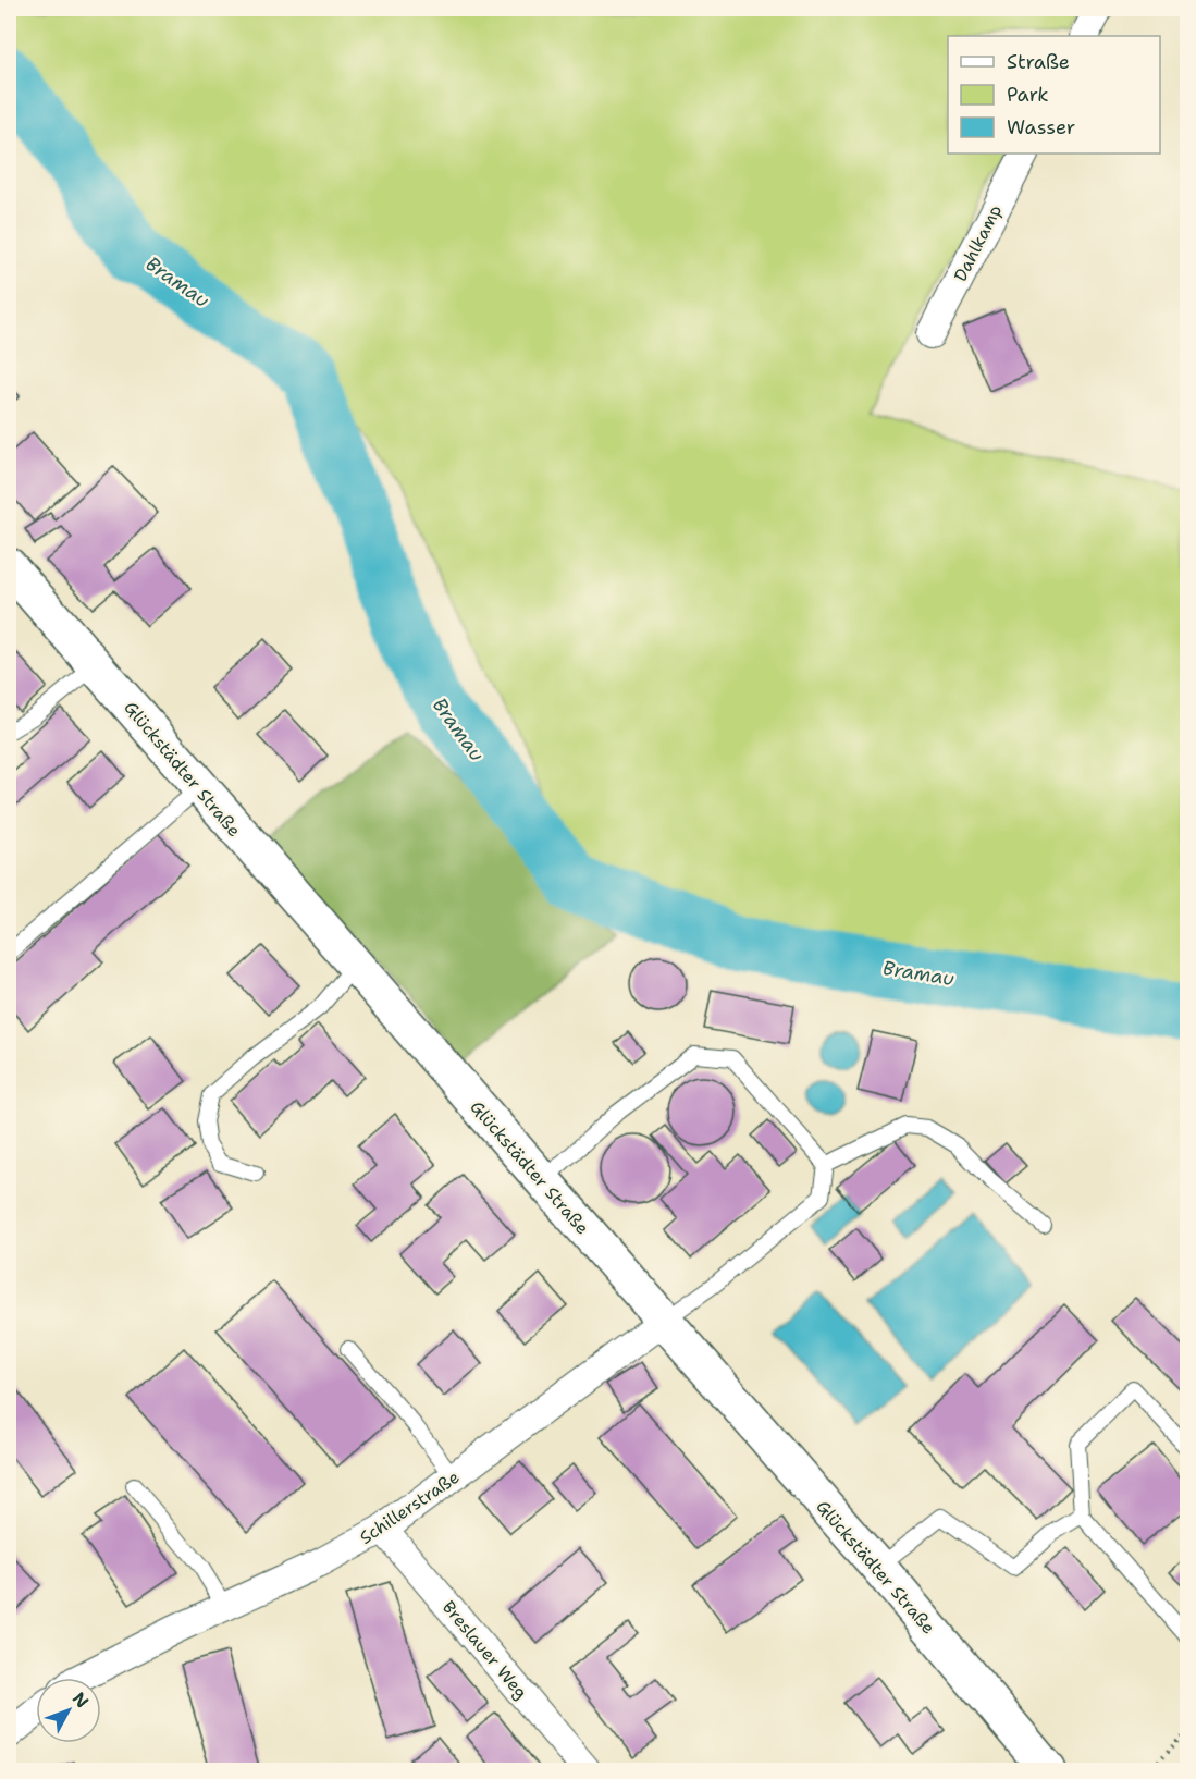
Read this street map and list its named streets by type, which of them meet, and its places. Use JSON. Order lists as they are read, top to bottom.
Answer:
{
  "streets": {
    "street": [
      "Dahlkamp",
      "Glückstädter Straße",
      "Schillerstraße",
      "Breslauer Weg"
    ]
  },
  "crossings": [
    ["Glückstädter Straße", "Schillerstraße"],
    ["Schillerstraße", "Breslauer Weg"]
  ],
  "water": ["Bramau"],
  "legend": ["Straße", "Park", "Wasser"],
  "north": "top right"
}
